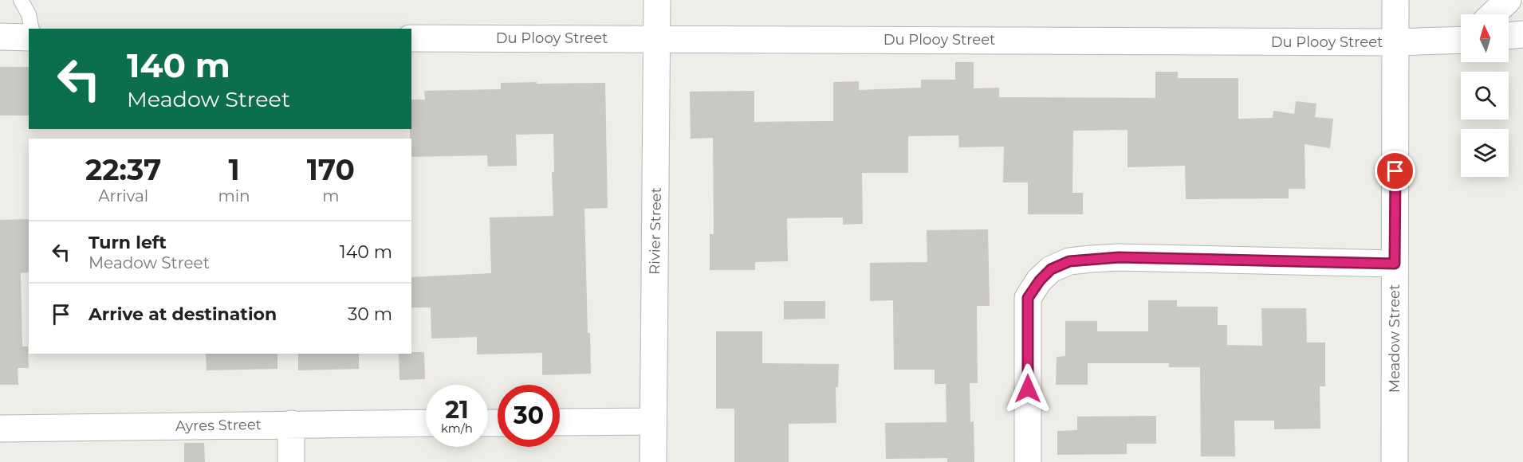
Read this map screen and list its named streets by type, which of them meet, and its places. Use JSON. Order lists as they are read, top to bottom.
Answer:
{
  "streets": {
    "street": [
      "Du Plooy Street",
      "Rivier Street",
      "Meadow Street",
      "Ayres Street"
    ]
  },
  "crossings": [
    ["Du Plooy Street", "Rivier Street"],
    ["Du Plooy Street", "Meadow Street"]
  ],
  "north": "top",
  "page": {
    "turn": ["140 m", "Meadow Street"],
    "eta": [
      "22:37",
      "Arrival",
      "1",
      "min",
      "170",
      "m"
    ],
    "list": [
      {
        "name": "Turn left",
        "note": "Meadow Street",
        "value": "140 m"
      },
      {
        "name": "Arrive at destination",
        "value": "30 m"
      }
    ],
    "speed": "21 km/h",
    "limit": "30"
  }
}
